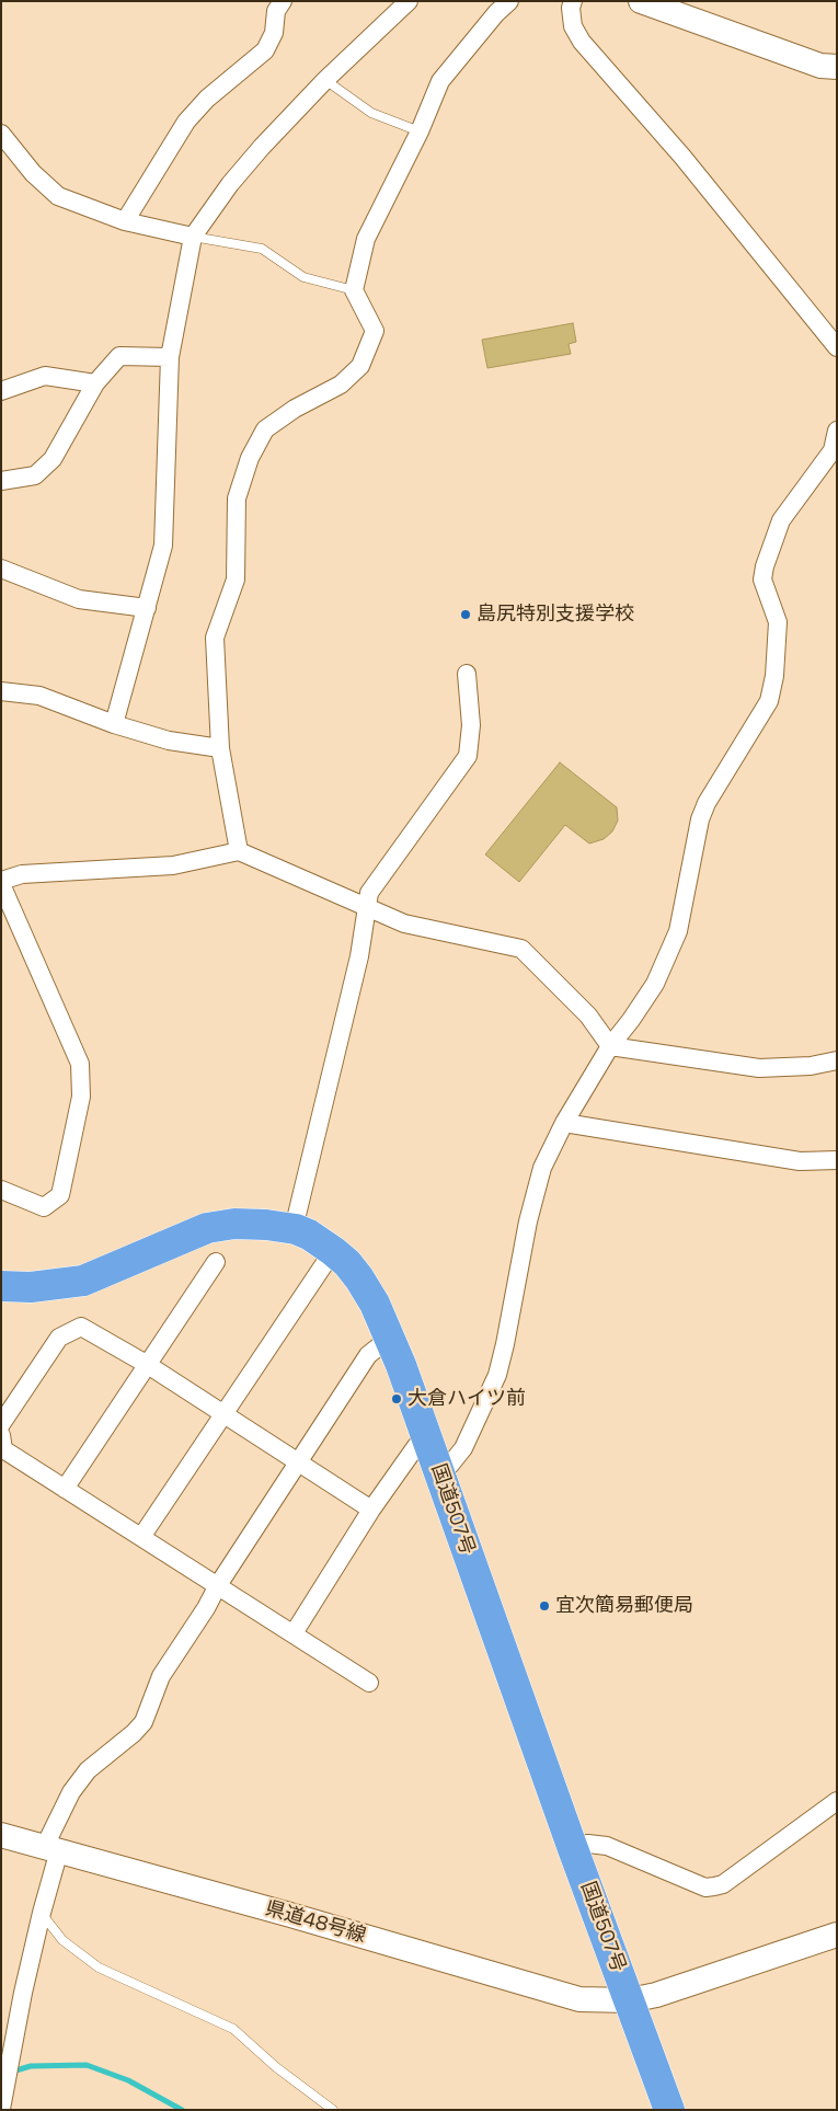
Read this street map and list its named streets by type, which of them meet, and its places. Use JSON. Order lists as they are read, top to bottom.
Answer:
{
  "streets": {
    "highway": ["国道507号"],
    "main road": ["県道48号線"]
  },
  "crossings": [
    ["国道507号", "県道48号線"]
  ],
  "places": ["島尻特別支援学校", "大倉ハイツ前", "宜次簡易郵便局"]
}
